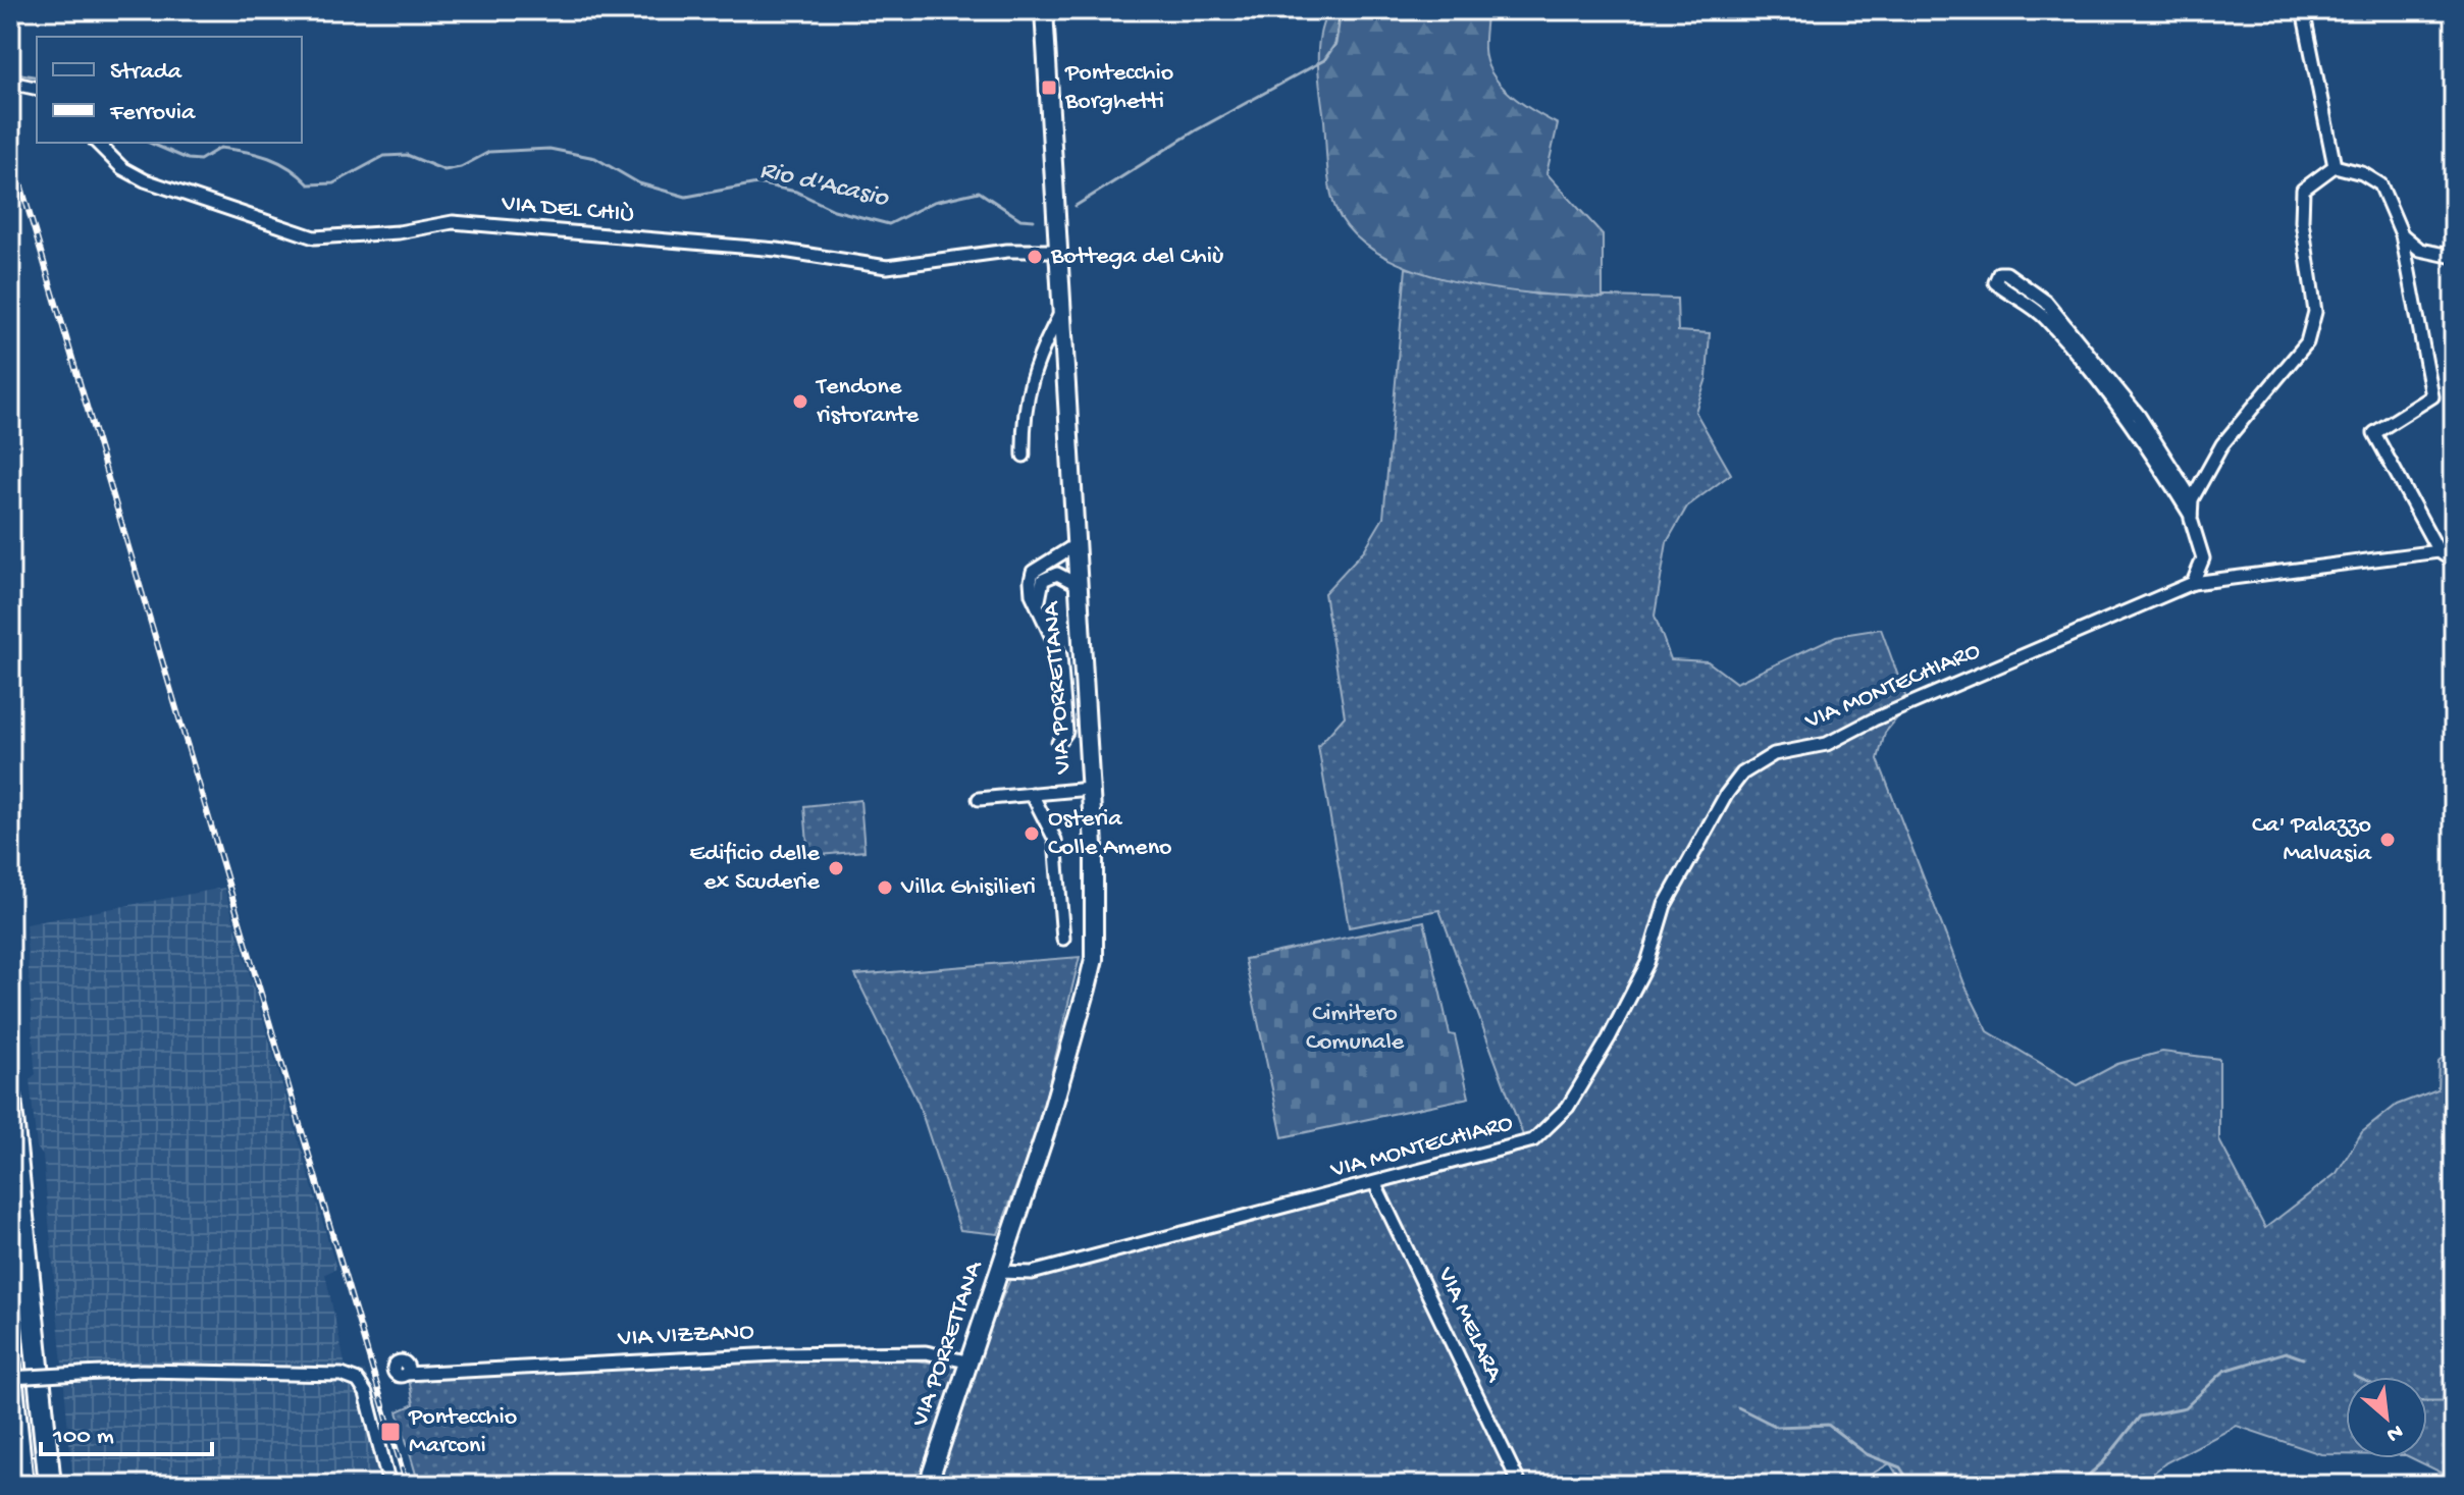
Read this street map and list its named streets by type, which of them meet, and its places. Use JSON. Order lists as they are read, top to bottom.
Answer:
{
  "streets": {
    "main road": ["VIA PORRETTANA"],
    "street": [
      "VIA DEL CHIÙ",
      "VIA MONTECHIARO",
      "VIA MELARA",
      "VIA VIZZANO"
    ]
  },
  "crossings": [
    ["VIA DEL CHIÙ", "VIA PORRETTANA"],
    ["VIA MONTECHIARO", "VIA PORRETTANA"],
    ["VIA MONTECHIARO", "VIA MELARA"],
    ["VIA PORRETTANA", "VIA VIZZANO"]
  ],
  "water": ["Rio d'Acasio"],
  "parks": ["Cimitero Comunale"],
  "places": {
    "transit": ["Pontecchio Borghetti", "Pontecchio Marconi"],
    "other": [
      "Bottega del Chiù",
      "Tendone ristorante",
      "Osteria Colle Ameno",
      "Ca' Palazzo Malvasia",
      "Edificio delle ex Scuderie",
      "Villa Ghisilieri"
    ]
  },
  "legend": ["Strada", "Ferrovia"],
  "scale_bar": "100 m",
  "north": "bottom right"
}
